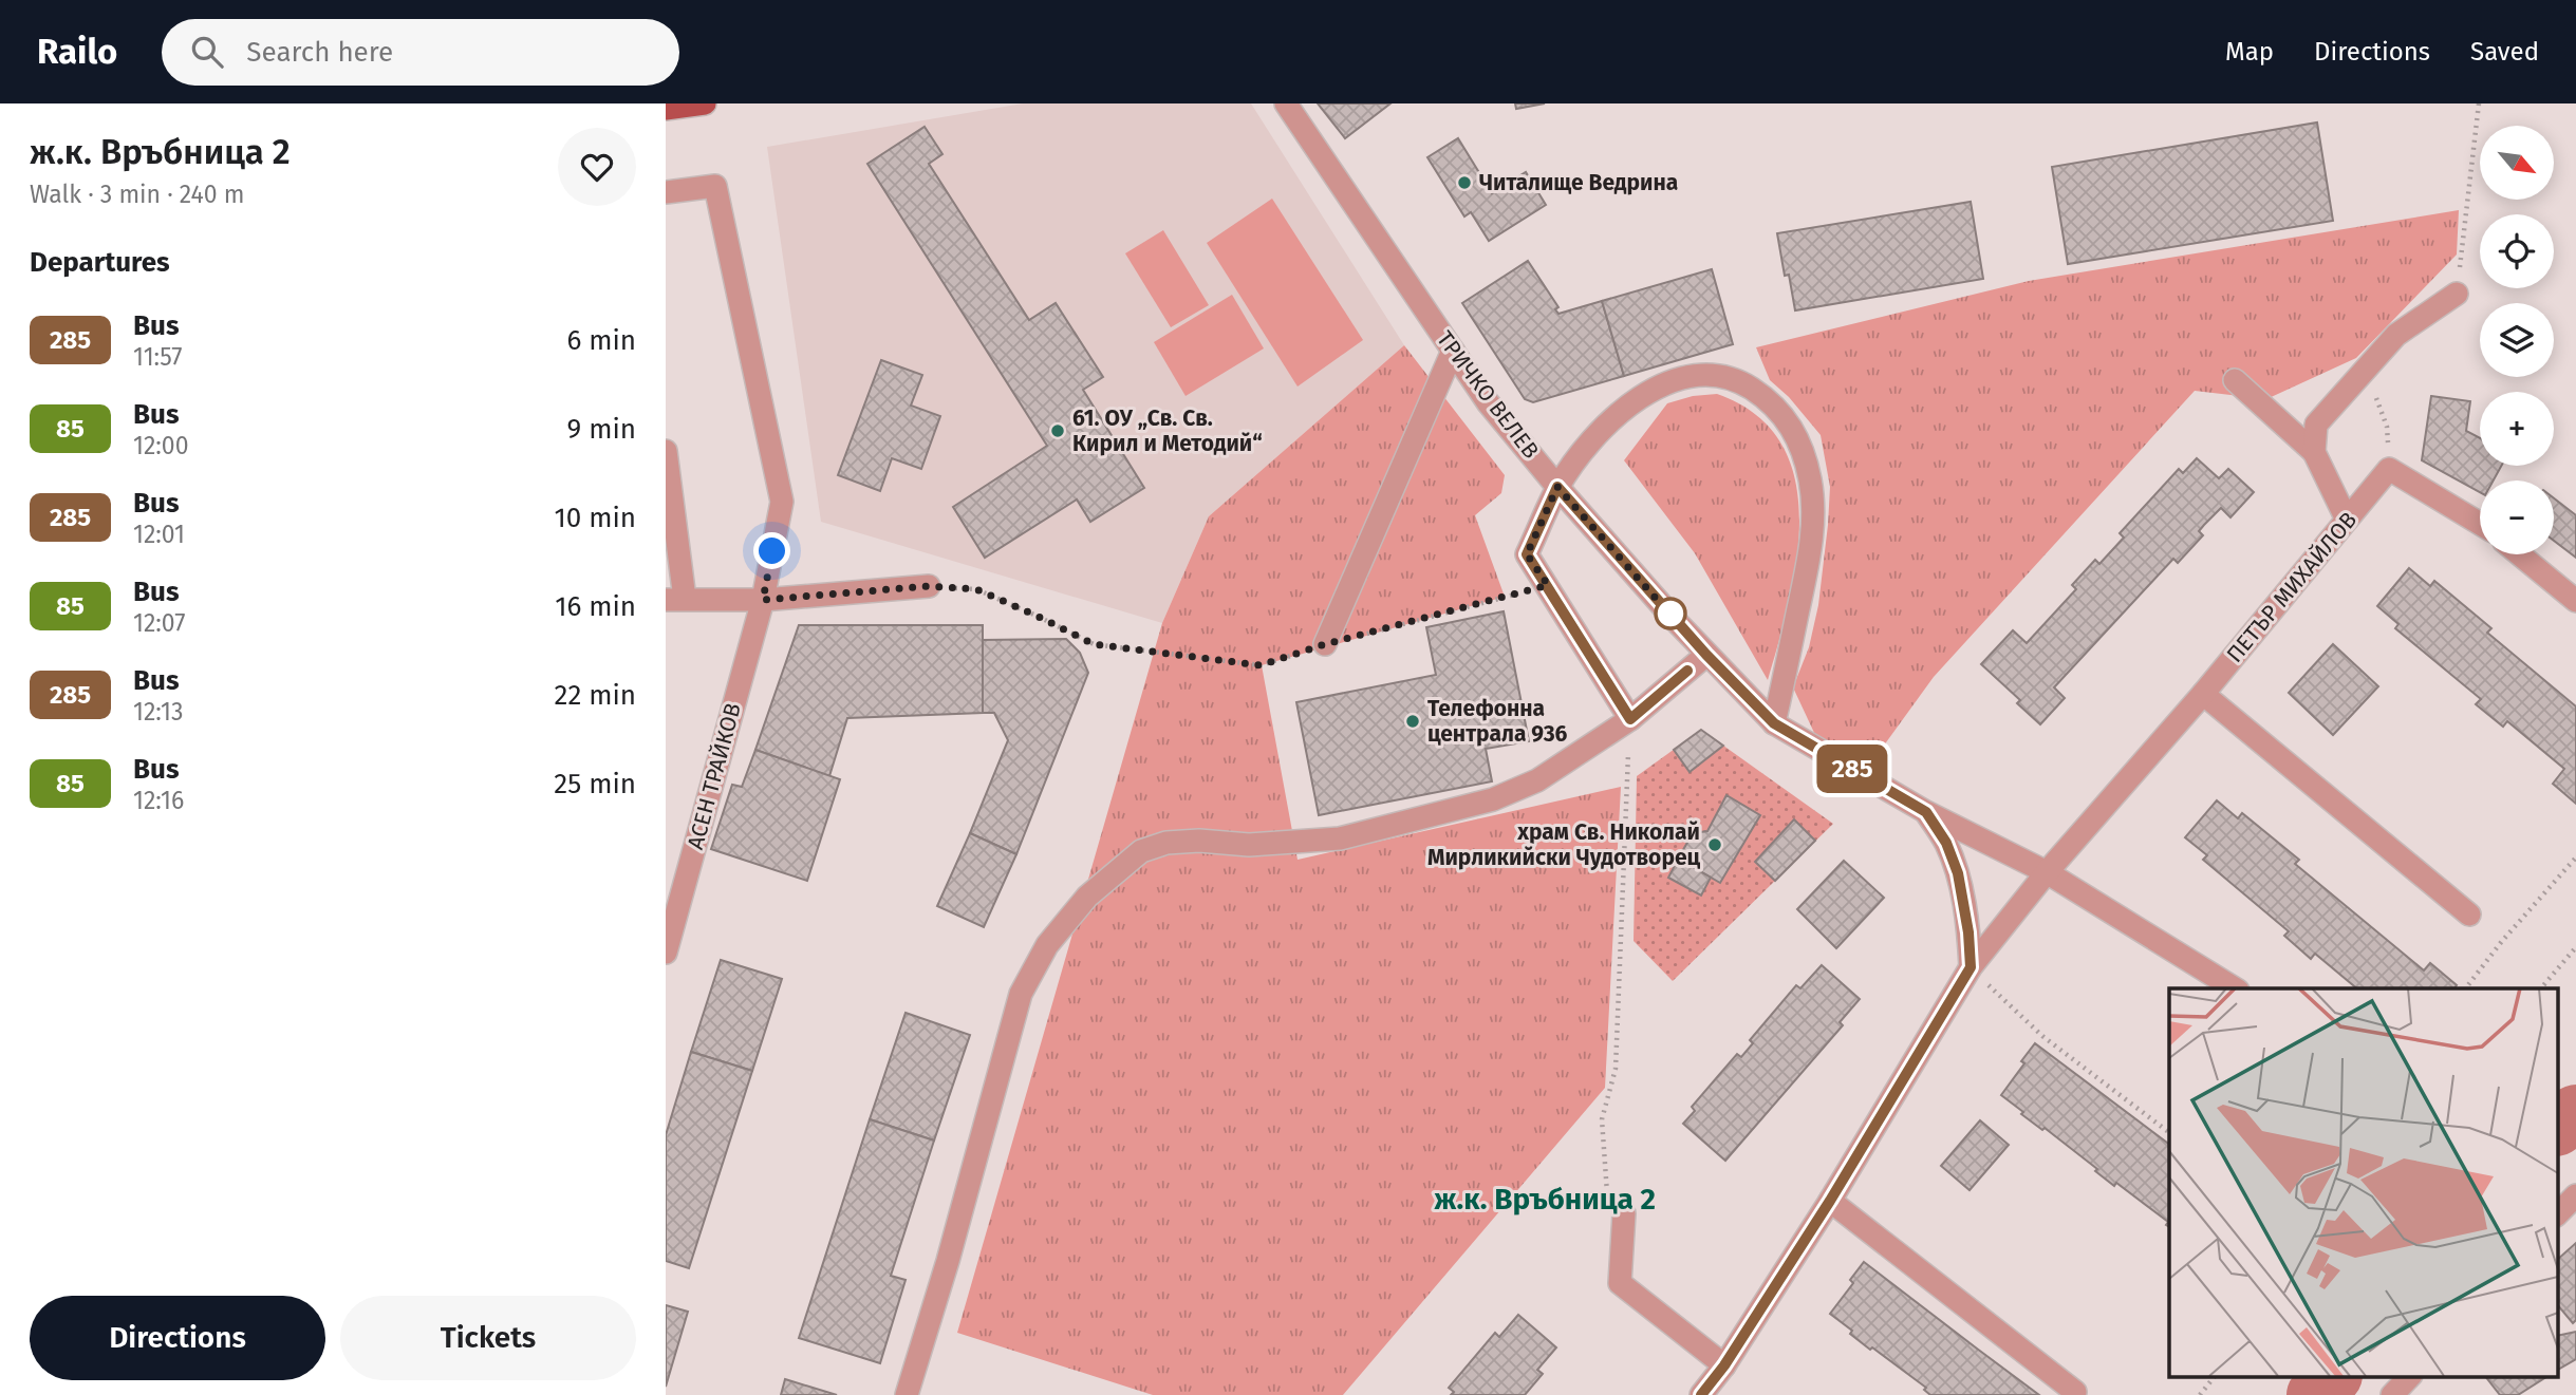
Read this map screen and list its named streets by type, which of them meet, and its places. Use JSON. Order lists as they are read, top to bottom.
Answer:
{
  "streets": {
    "street": ["ТРИЧКО ВЕЛЕВ", "ПЕТЪР МИХАЙЛОВ", "АСЕН ТРАЙКОВ"]
  },
  "crossings": [
    ["ТРИЧКО ВЕЛЕВ", "ПЕТЪР МИХАЙЛОВ"]
  ],
  "districts": ["ж.к. Връбница 2"],
  "places": [
    "Читалище Ведрина",
    "61. ОУ „Св. Св. Кирил и Методий“",
    "Телефонна централа 936",
    "храм Св. Николай Мирликийски Чудотворец"
  ],
  "lines": ["bus line 285"],
  "north": "bottom right",
  "page": {
    "header": "Railo",
    "search": "Search here",
    "nav": ["Map", "Directions", "Saved"],
    "heading": [
      ["ж.к. Връбница 2", "Walk · 3 min · 240 m"],
      "Departures"
    ],
    "on_map": "285",
    "map_buttons": ["+", "−"],
    "list": [
      {
        "mark": "285",
        "name": "Bus",
        "note": "11:57",
        "value": "6 min"
      },
      {
        "mark": "85",
        "name": "Bus",
        "note": "12:00",
        "value": "9 min"
      },
      {
        "mark": "285",
        "name": "Bus",
        "note": "12:01",
        "value": "10 min"
      },
      {
        "mark": "85",
        "name": "Bus",
        "note": "12:07",
        "value": "16 min"
      },
      {
        "mark": "285",
        "name": "Bus",
        "note": "12:13",
        "value": "22 min"
      },
      {
        "mark": "85",
        "name": "Bus",
        "note": "12:16",
        "value": "25 min"
      }
    ],
    "buttons": ["Directions", "Tickets"]
  }
}
